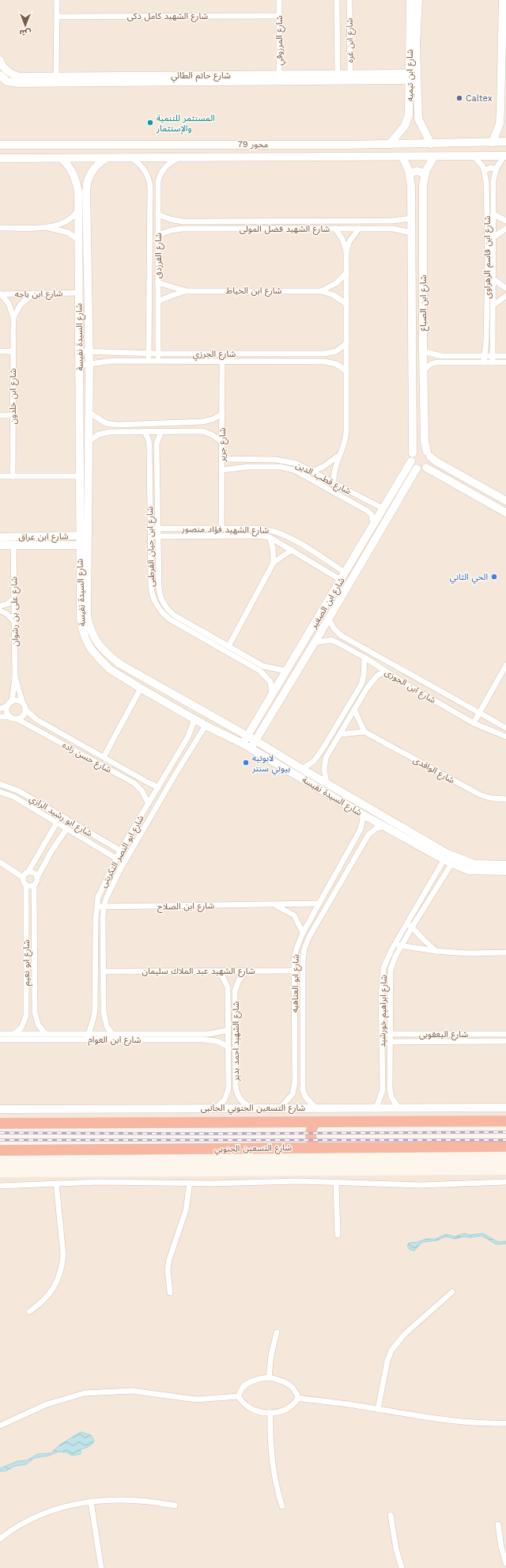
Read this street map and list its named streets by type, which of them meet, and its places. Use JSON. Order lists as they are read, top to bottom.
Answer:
{
  "streets": {
    "highway": ["شارع التسعين الجنوبي"],
    "street": [
      "شارع الشهيد كامل ذكى",
      "شارع المرزوقي",
      "شارع ابن غره",
      "شارع حاتم الطائي",
      "شارع ابن تيميه",
      "محور 79",
      "شارع الشهيد فضل المولى",
      "شارع الفرزدق",
      "شارع ابن قاسم الزهراوى",
      "شارع ابن الخياط",
      "شارع ابن باجه",
      "شارع ابن الصباغ",
      "شارع السيدة نفيسة",
      "شارع الجرزي",
      "شارع ابن خلدون",
      "شارع جرير",
      "شارع قطب الدين",
      "شارع الشهيد فؤاد منصور",
      "شارع ابن عراق",
      "شارع ابن حيان القرطبى",
      "شارع ابن الصغير",
      "شارع على بن رشوان",
      "شارع ابن الجوزى",
      "شارع حسن زاده",
      "شارع الواقدى",
      "شارع ابو رشيد الرازي",
      "شارع ابو النصر التكريتى",
      "شارع ابن الصلاح",
      "شارع ابو نعيم",
      "شارع الشهيد عبد الملاك سليمان",
      "شارع ابو العتاهيه",
      "شارع ابراهيم خورشيد",
      "شارع اليعقوبى",
      "شارع ابن العوام",
      "شارع الشهيد احمد بدير",
      "شارع التسعين الجنوبي الجانبى"
    ]
  },
  "crossings": [
    ["شارع الشهيد كامل ذكى", "شارع المرزوقي"],
    ["شارع المرزوقي", "شارع حاتم الطائي"],
    ["شارع ابن غره", "شارع حاتم الطائي"],
    ["شارع حاتم الطائي", "شارع ابن تيميه"],
    ["شارع ابن تيميه", "محور 79"],
    ["محور 79", "شارع الفرزدق"],
    ["محور 79", "شارع ابن قاسم الزهراوى"],
    ["محور 79", "شارع ابن الصباغ"],
    ["محور 79", "شارع السيدة نفيسة"],
    ["شارع الشهيد فضل المولى", "شارع الفرزدق"],
    ["شارع الشهيد فضل المولى", "شارع ابن الصباغ"],
    ["شارع الفرزدق", "شارع ابن الخياط"],
    ["شارع الفرزدق", "شارع الجرزي"],
    ["شارع ابن باجه", "شارع السيدة نفيسة"],
    ["شارع ابن باجه", "شارع ابن خلدون"],
    ["شارع ابن الصباغ", "شارع ابن الصغير"],
    ["شارع السيدة نفيسة", "شارع الجرزي"],
    ["شارع السيدة نفيسة", "شارع ابن عراق"],
    ["شارع السيدة نفيسة", "شارع ابن الصغير"],
    ["شارع السيدة نفيسة", "شارع ابو النصر التكريتى"],
    ["شارع السيدة نفيسة", "شارع ابو العتاهيه"],
    ["شارع السيدة نفيسة", "شارع ابراهيم خورشيد"],
    ["شارع الجرزي", "شارع جرير"],
    ["شارع جرير", "شارع قطب الدين"],
    ["شارع جرير", "شارع الشهيد فؤاد منصور"],
    ["شارع قطب الدين", "شارع ابن الصغير"],
    ["شارع الشهيد فؤاد منصور", "شارع ابن حيان القرطبى"],
    ["شارع الشهيد فؤاد منصور", "شارع ابن الصغير"],
    ["شارع ابن عراق", "شارع على بن رشوان"],
    ["شارع ابن حيان القرطبى", "شارع ابن الصغير"],
    ["شارع ابن الصغير", "شارع ابن الجوزى"],
    ["شارع على بن رشوان", "شارع حسن زاده"],
    ["شارع حسن زاده", "شارع ابو النصر التكريتى"],
    ["شارع ابو رشيد الرازي", "شارع ابو النصر التكريتى"],
    ["شارع ابو النصر التكريتى", "شارع ابن الصلاح"],
    ["شارع ابو النصر التكريتى", "شارع الشهيد عبد الملاك سليمان"],
    ["شارع ابو النصر التكريتى", "شارع ابن العوام"],
    ["شارع ابن الصلاح", "شارع ابو العتاهيه"],
    ["شارع ابو نعيم", "شارع ابن العوام"],
    ["شارع الشهيد عبد الملاك سليمان", "شارع ابو العتاهيه"],
    ["شارع الشهيد عبد الملاك سليمان", "شارع الشهيد احمد بدير"],
    ["شارع ابو العتاهيه", "شارع التسعين الجنوبي الجانبى"],
    ["شارع ابراهيم خورشيد", "شارع اليعقوبى"],
    ["شارع ابراهيم خورشيد", "شارع التسعين الجنوبي الجانبى"],
    ["شارع ابن العوام", "شارع الشهيد احمد بدير"],
    ["شارع الشهيد احمد بدير", "شارع التسعين الجنوبي الجانبى"]
  ],
  "places": [
    "Caltex",
    "المستثمر للتنمية والإستثمار",
    "الحي الثاني",
    "لابوتيه بيوتي سنتر"
  ],
  "north": "bottom"
}
